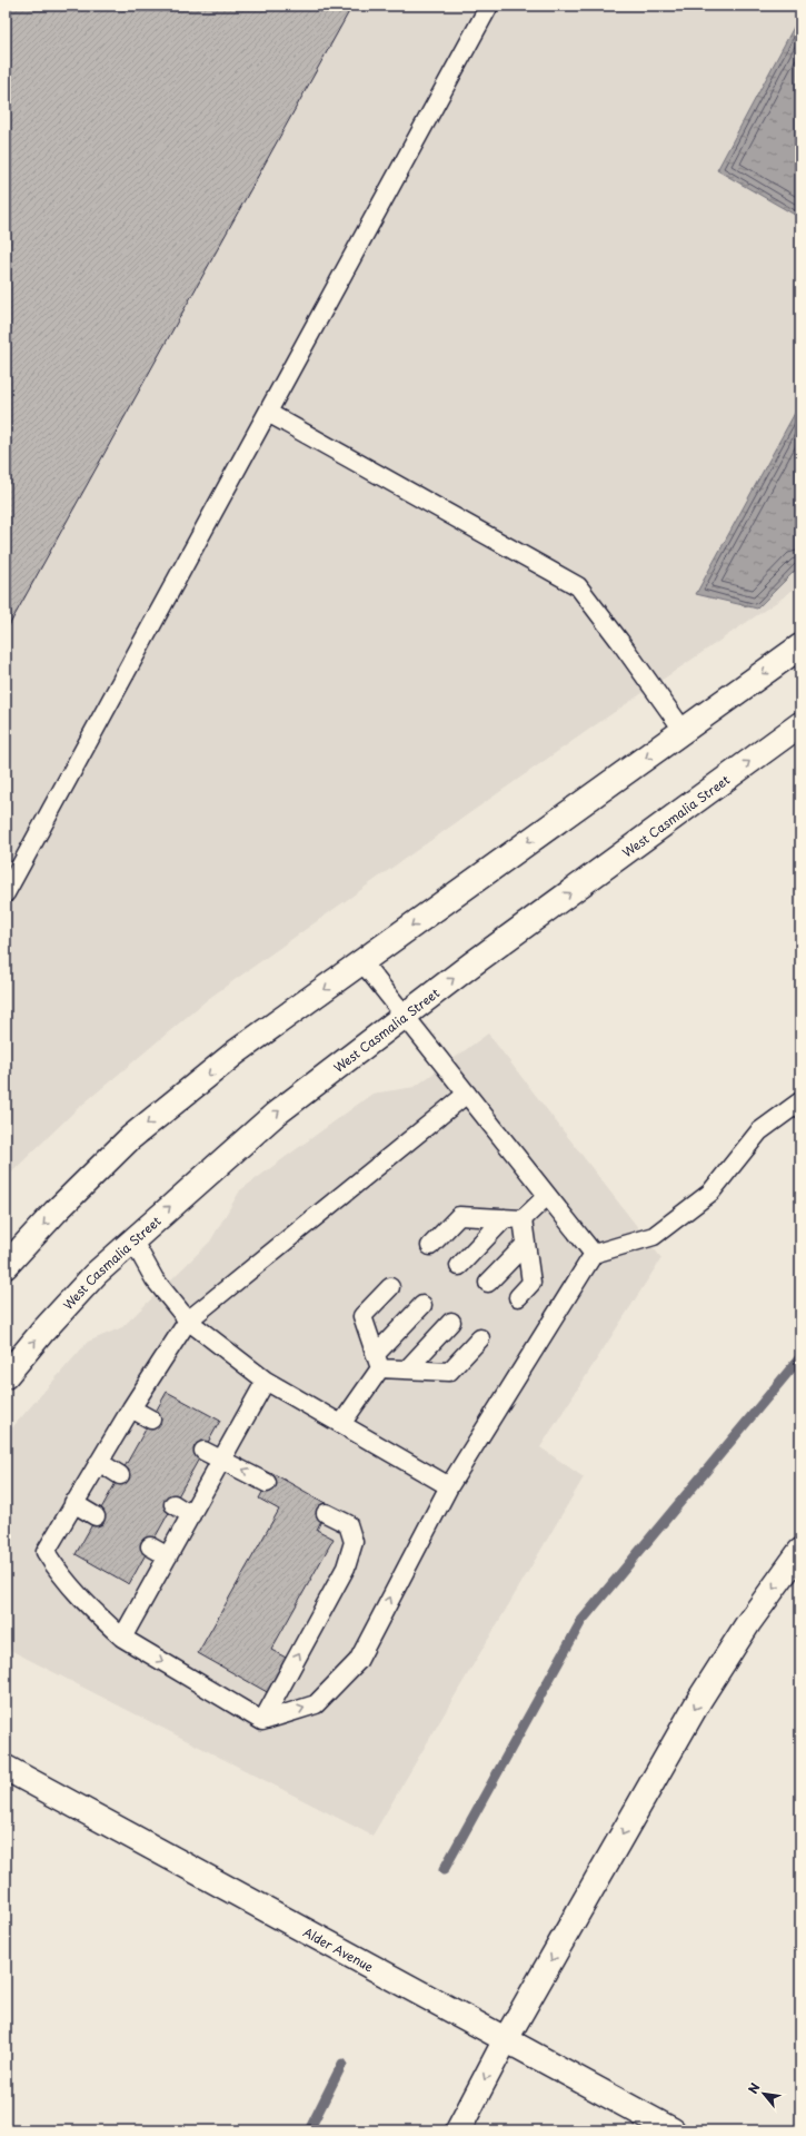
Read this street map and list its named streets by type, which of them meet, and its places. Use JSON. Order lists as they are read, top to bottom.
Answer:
{
  "streets": {
    "main road": ["West Casmalia Street", "Alder Avenue"]
  },
  "north": "top left"
}
